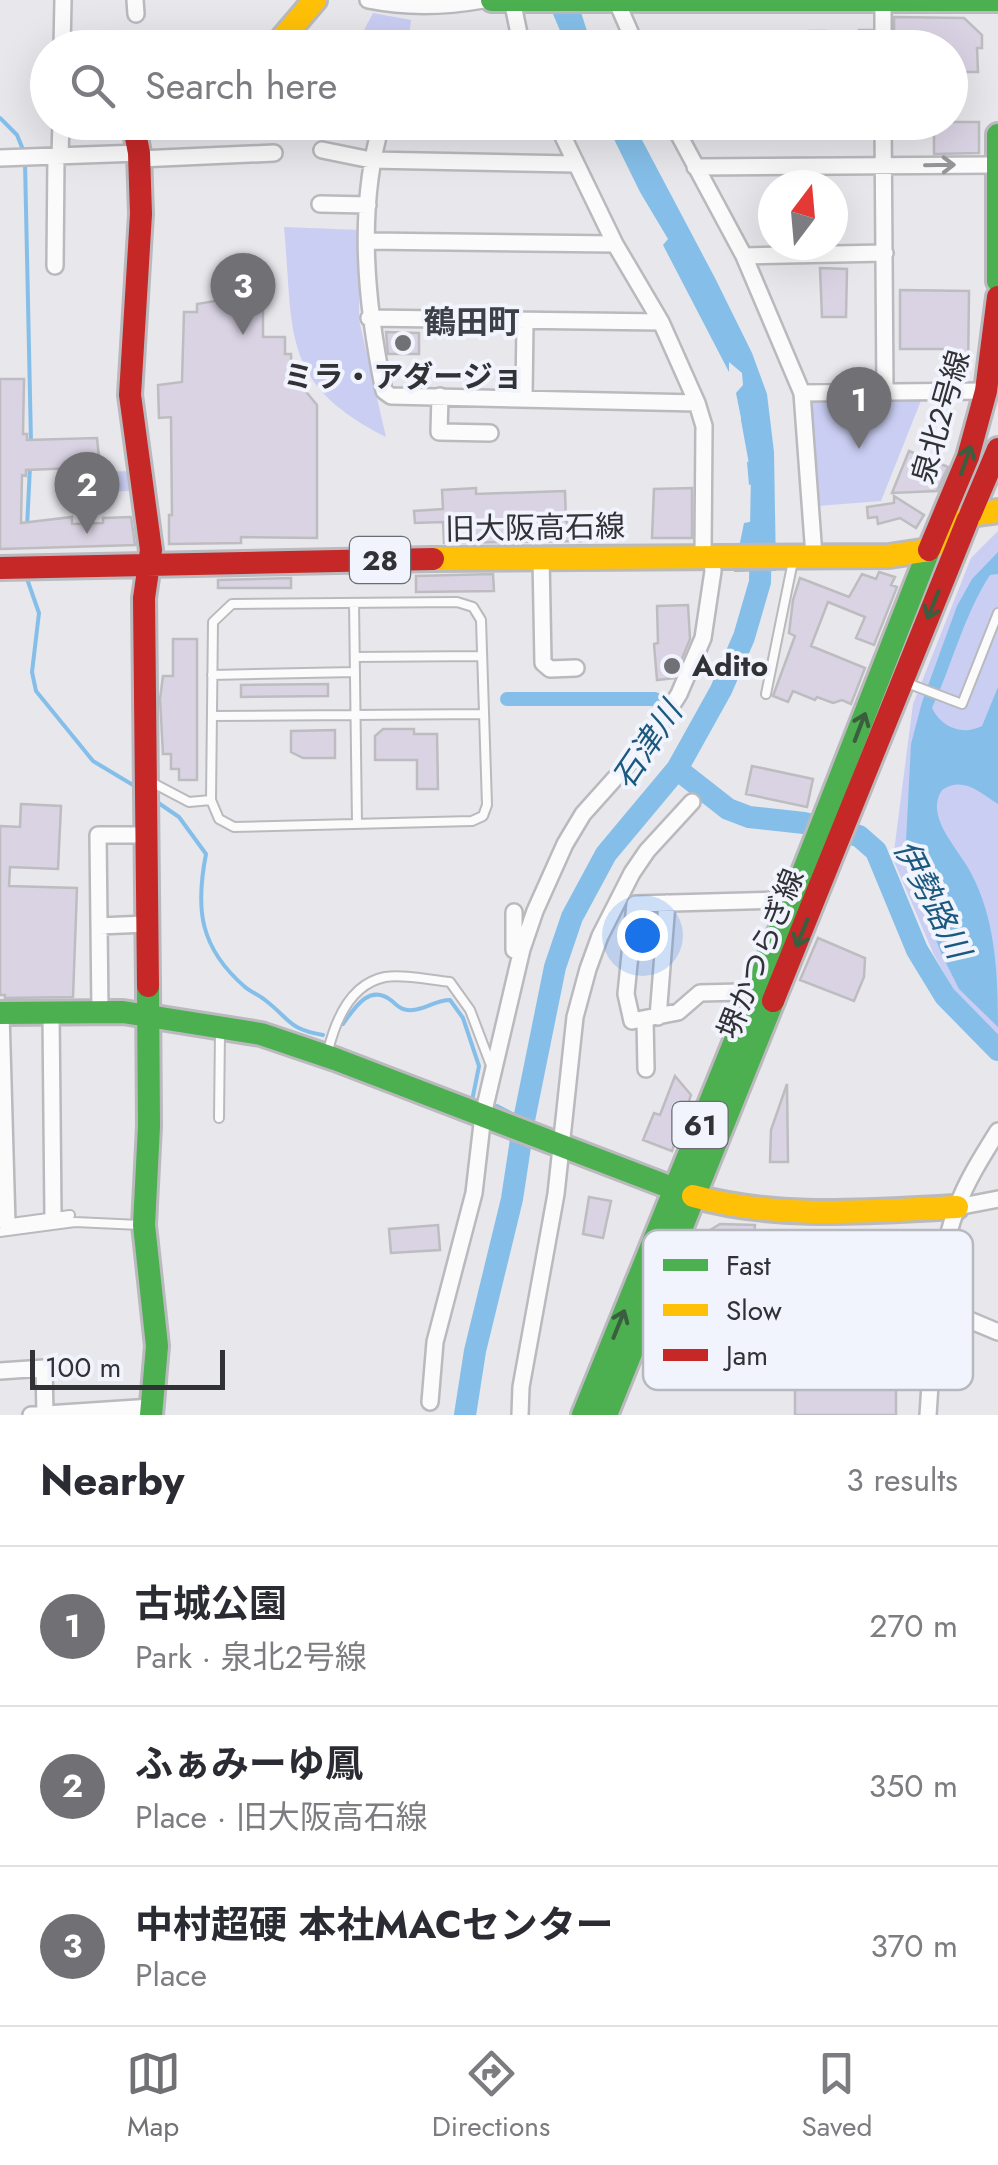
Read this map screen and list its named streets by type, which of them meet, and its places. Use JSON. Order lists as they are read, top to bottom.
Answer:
{
  "streets": {
    "main road": [
      "泉北2号線",
      "旧大阪高石線",
      "28",
      "堺かつらぎ線",
      "61"
    ]
  },
  "crossings": [
    ["泉北2号線", "旧大阪高石線"],
    ["泉北2号線", "堺かつらぎ線"],
    ["旧大阪高石線", "堺かつらぎ線"]
  ],
  "districts": ["鶴田町"],
  "water": ["石津川", "伊勢路川"],
  "places": ["ミラ・アダージョ", "Adito"],
  "legend": ["Fast", "Slow", "Jam"],
  "scale_bar": "100 m",
  "north": "top",
  "page": {
    "search": "Search here",
    "pins": ["3", "1", "2"],
    "scale": "100 m",
    "heading": ["Nearby", "3 results"],
    "list": [
      {
        "mark": "1",
        "name": "古城公園",
        "note": "Park · 泉北2号線",
        "value": "270 m"
      },
      {
        "mark": "2",
        "name": "ふぁみーゆ鳳",
        "note": "Place · 旧大阪高石線",
        "value": "350 m"
      },
      {
        "mark": "3",
        "name": "中村超硬 本社MACセンター",
        "note": "Place",
        "value": "370 m"
      }
    ],
    "nav": ["Map", "Directions", "Saved"]
  }
}
